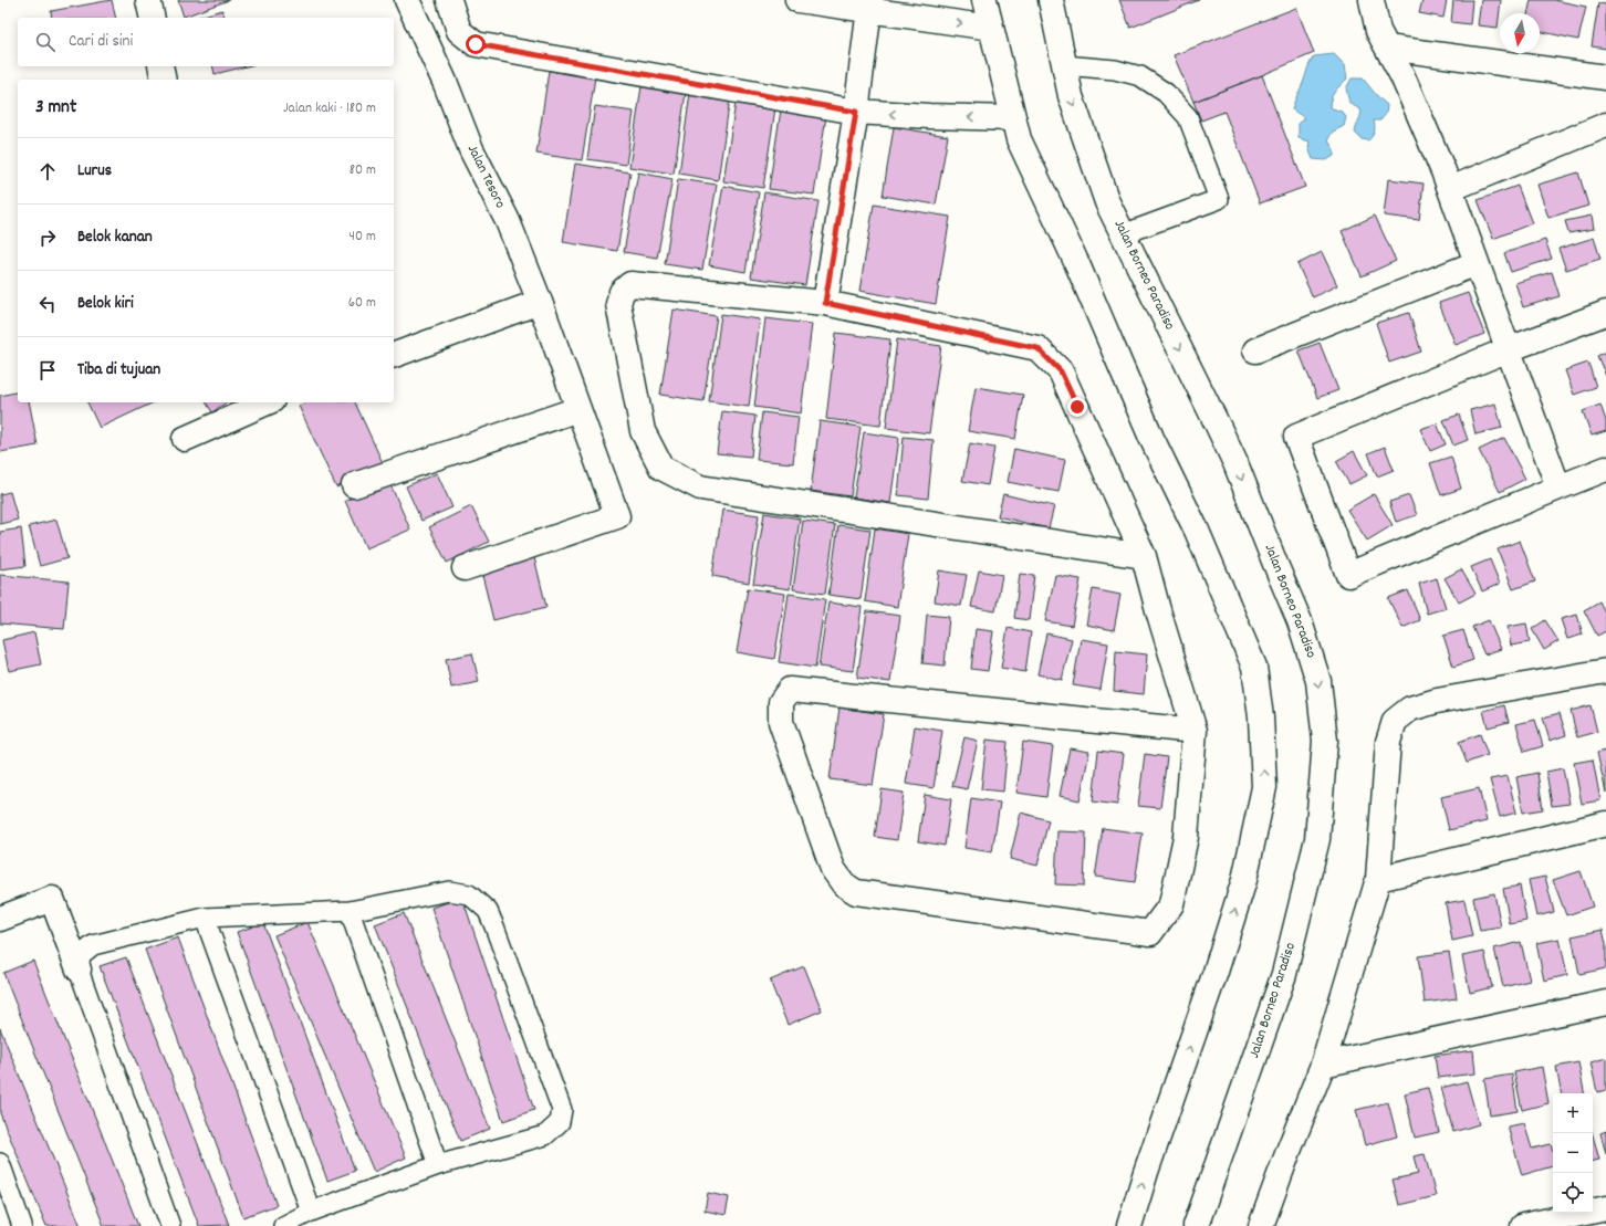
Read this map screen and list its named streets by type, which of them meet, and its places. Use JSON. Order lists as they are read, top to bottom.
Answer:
{
  "streets": {
    "street": ["Jalan Tesoro", "Jalan Borneo Paradiso"]
  },
  "north": "bottom",
  "page": {
    "search": "Cari di sini",
    "heading": ["3 mnt", "Jalan kaki · 180 m"],
    "list": [
      ["Lurus", "80 m"],
      ["Belok kanan", "40 m"],
      ["Belok kiri", "60 m"],
      "Tiba di tujuan"
    ],
    "map_buttons": ["+", "−"]
  }
}
